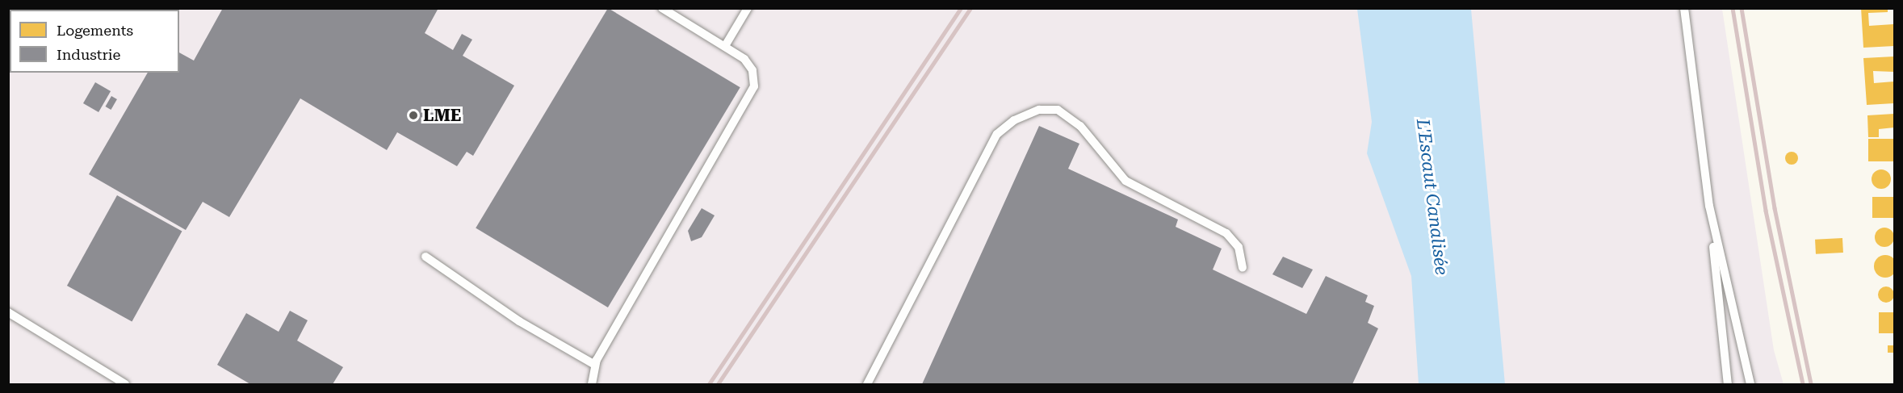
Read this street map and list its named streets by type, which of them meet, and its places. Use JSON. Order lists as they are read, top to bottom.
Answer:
{
  "water": ["L'Escaut Canalisée"],
  "places": ["LME"],
  "legend": ["Logements", "Industrie"]
}
